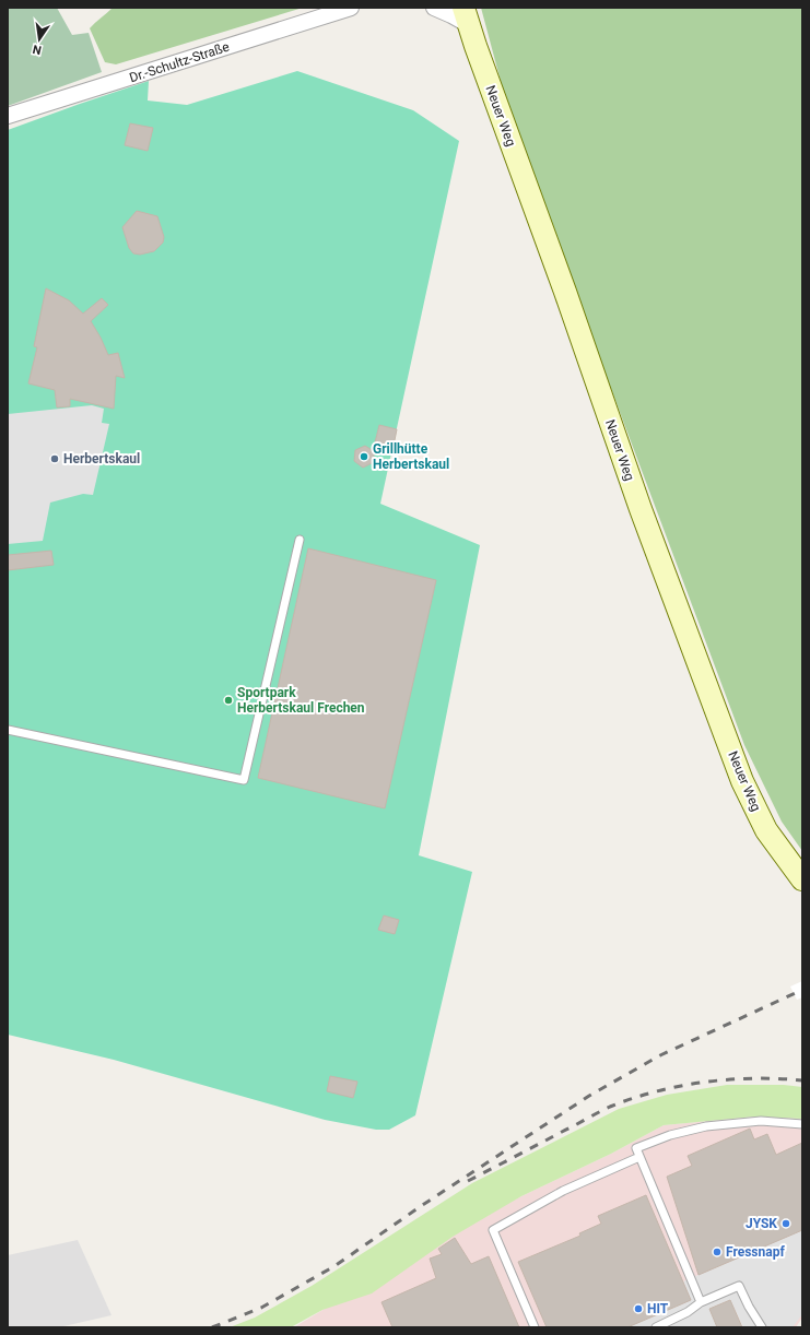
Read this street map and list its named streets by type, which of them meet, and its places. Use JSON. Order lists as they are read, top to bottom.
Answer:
{
  "streets": {
    "main road": ["Neuer Weg"],
    "street": ["Dr.-Schultz-Straße"]
  },
  "places": [
    "Grillhütte Herbertskaul",
    "Herbertskaul",
    "Sportpark Herbertskaul Frechen",
    "JYSK",
    "Fressnapf",
    "HIT"
  ],
  "north": "bottom"
}
